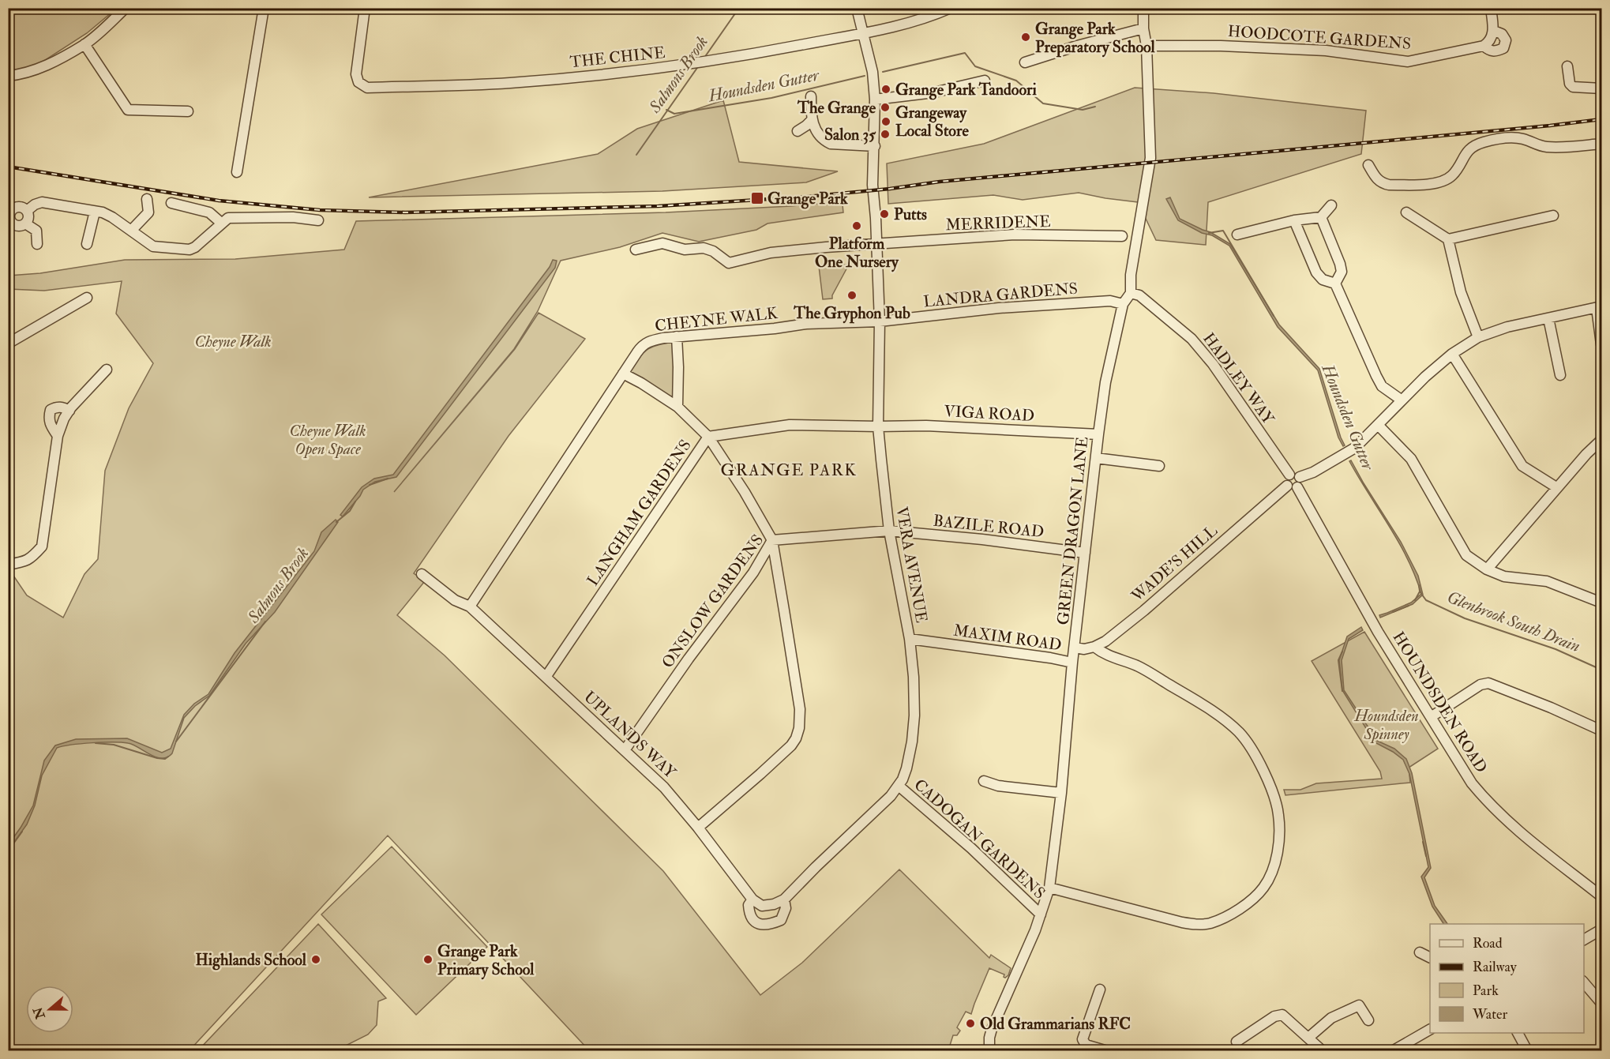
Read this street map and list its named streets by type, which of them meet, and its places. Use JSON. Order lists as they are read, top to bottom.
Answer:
{
  "streets": {
    "street": [
      "HOODCOTE GARDENS",
      "THE CHINE",
      "MERRIDENE",
      "LANDRA GARDENS",
      "CHEYNE WALK",
      "HADLEY WAY",
      "VIGA ROAD",
      "LANGHAM GARDENS",
      "BAZILE ROAD",
      "GREEN DRAGON LANE",
      "WADE'S HILL",
      "VERA AVENUE",
      "ONSLOW GARDENS",
      "MAXIM ROAD",
      "HOUNDSDEN ROAD",
      "UPLANDS WAY",
      "CADOGAN GARDENS"
    ]
  },
  "crossings": [
    ["THE CHINE", "VERA AVENUE"],
    ["MERRIDENE", "VERA AVENUE"],
    ["LANDRA GARDENS", "CHEYNE WALK"],
    ["LANDRA GARDENS", "GREEN DRAGON LANE"],
    ["LANDRA GARDENS", "VERA AVENUE"],
    ["CHEYNE WALK", "VERA AVENUE"],
    ["CHEYNE WALK", "UPLANDS WAY"],
    ["HADLEY WAY", "GREEN DRAGON LANE"],
    ["HADLEY WAY", "WADE'S HILL"],
    ["HADLEY WAY", "HOUNDSDEN ROAD"],
    ["VIGA ROAD", "LANGHAM GARDENS"],
    ["VIGA ROAD", "GREEN DRAGON LANE"],
    ["VIGA ROAD", "VERA AVENUE"],
    ["LANGHAM GARDENS", "VERA AVENUE"],
    ["LANGHAM GARDENS", "UPLANDS WAY"],
    ["BAZILE ROAD", "GREEN DRAGON LANE"],
    ["BAZILE ROAD", "VERA AVENUE"],
    ["BAZILE ROAD", "ONSLOW GARDENS"],
    ["GREEN DRAGON LANE", "WADE'S HILL"],
    ["GREEN DRAGON LANE", "MAXIM ROAD"],
    ["GREEN DRAGON LANE", "CADOGAN GARDENS"],
    ["WADE'S HILL", "HOUNDSDEN ROAD"],
    ["VERA AVENUE", "ONSLOW GARDENS"],
    ["VERA AVENUE", "MAXIM ROAD"],
    ["VERA AVENUE", "CADOGAN GARDENS"],
    ["ONSLOW GARDENS", "UPLANDS WAY"]
  ],
  "districts": ["GRANGE PARK"],
  "water": ["Salmons Brook", "Houndsden Gutter", "Glenbrook South Drain"],
  "parks": ["Cheyne Walk", "Cheyne Walk Open Space", "Houndsden Spinney"],
  "places": {
    "other": [
      "Grange Park Preparatory School",
      "Grange Park Tandoori",
      "The Grange",
      "Grangeway Local Store",
      "Salon 35",
      "Putts",
      "Platform One Nursery",
      "The Gryphon Pub",
      "Highlands School",
      "Grange Park Primary School",
      "Old Grammarians RFC"
    ],
    "transit": ["Grange Park"]
  },
  "legend": [
    "Road",
    "Railway",
    "Park",
    "Water"
  ],
  "north": "left"
}
